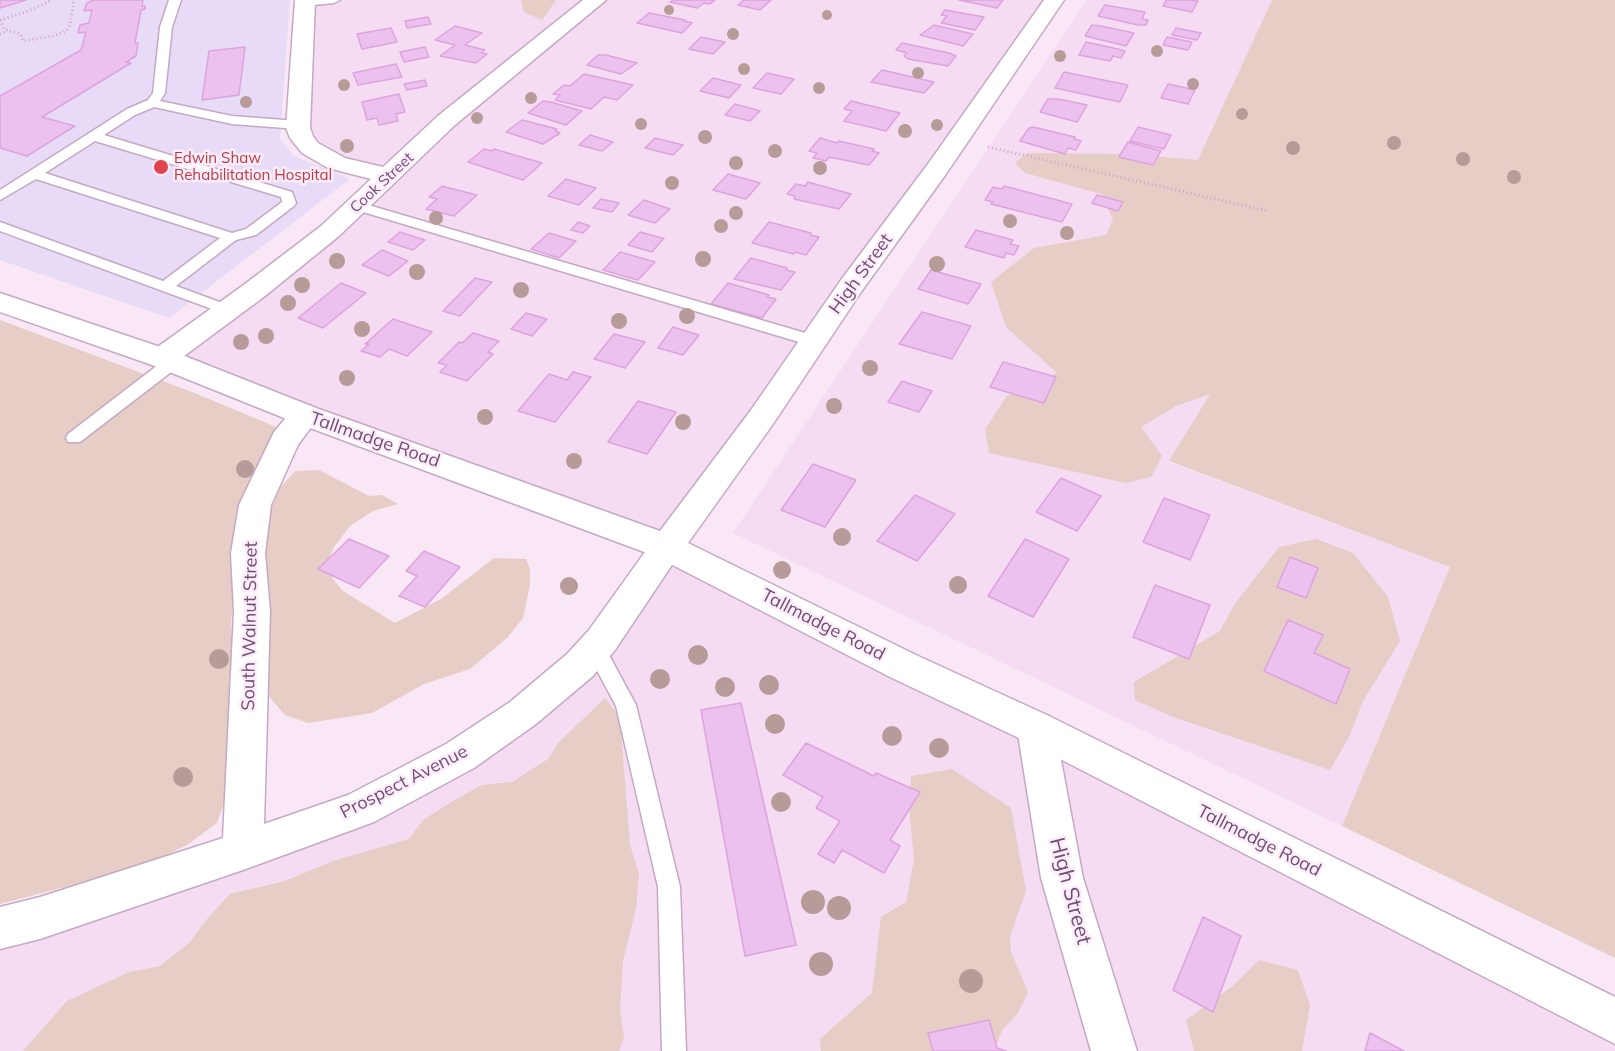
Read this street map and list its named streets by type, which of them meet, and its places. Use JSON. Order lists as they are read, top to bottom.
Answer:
{
  "streets": {
    "street": [
      "Cook Street",
      "High Street",
      "Tallmadge Road",
      "South Walnut Street",
      "Prospect Avenue"
    ]
  },
  "crossings": [
    ["Cook Street", "Tallmadge Road"],
    ["High Street", "Tallmadge Road"],
    ["High Street", "Prospect Avenue"],
    ["Tallmadge Road", "South Walnut Street"],
    ["Tallmadge Road", "Prospect Avenue"],
    ["South Walnut Street", "Prospect Avenue"]
  ],
  "places": ["Edwin Shaw Rehabilitation Hospital"]
}
